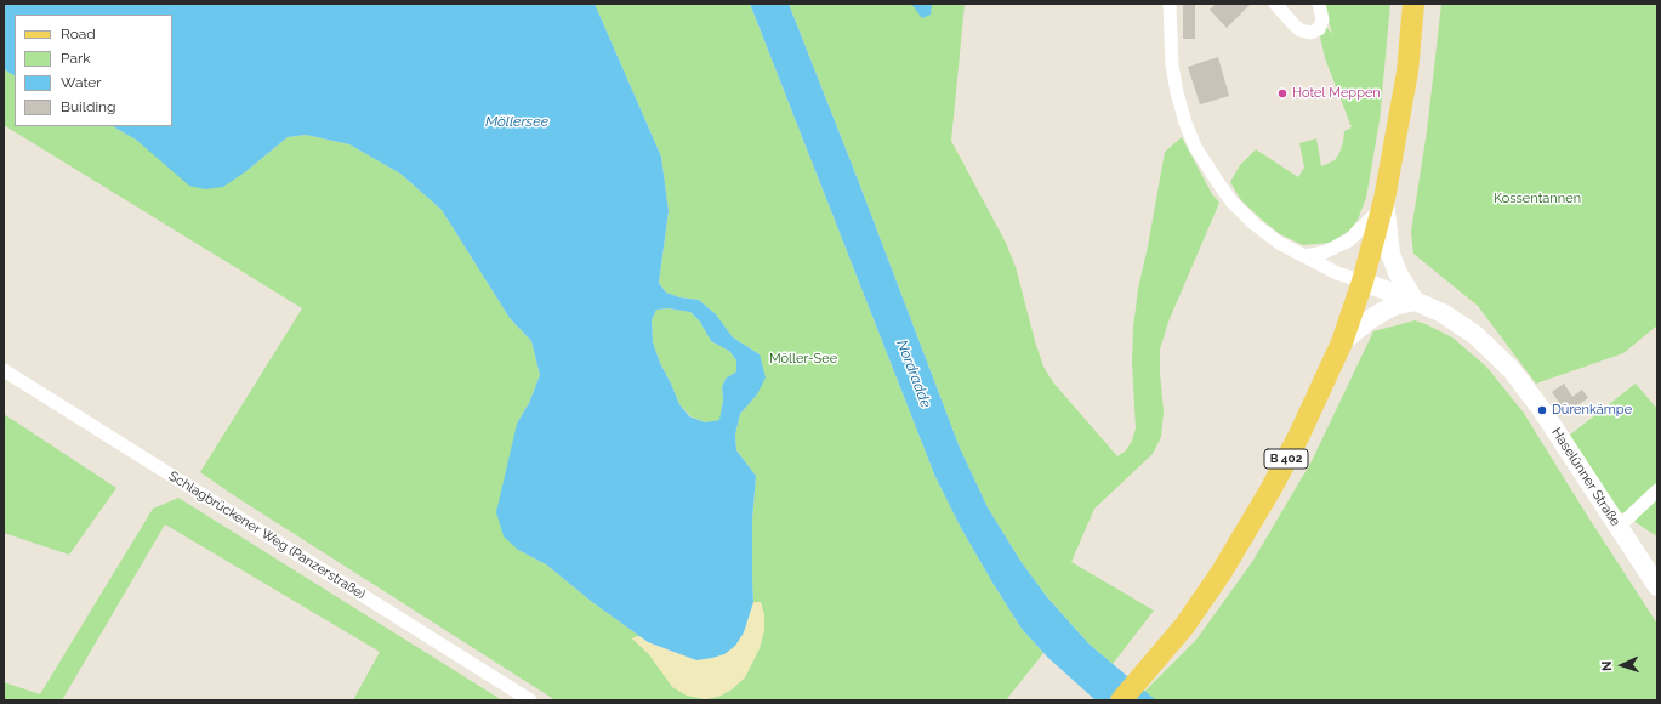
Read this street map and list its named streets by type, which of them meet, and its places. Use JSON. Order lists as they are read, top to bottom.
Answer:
{
  "streets": {
    "main road": ["B 402"],
    "street": ["Haselünner Straße", "Schlagbrückener Weg (Panzerstraße)"]
  },
  "crossings": [
    ["B 402", "Haselünner Straße"]
  ],
  "water": ["Möllersee", "Nordradde"],
  "parks": ["Kossentannen", "Möller-See"],
  "places": ["Hotel Meppen", "Dürenkämpe"],
  "legend": [
    "Road",
    "Park",
    "Water",
    "Building"
  ],
  "north": "left"
}
